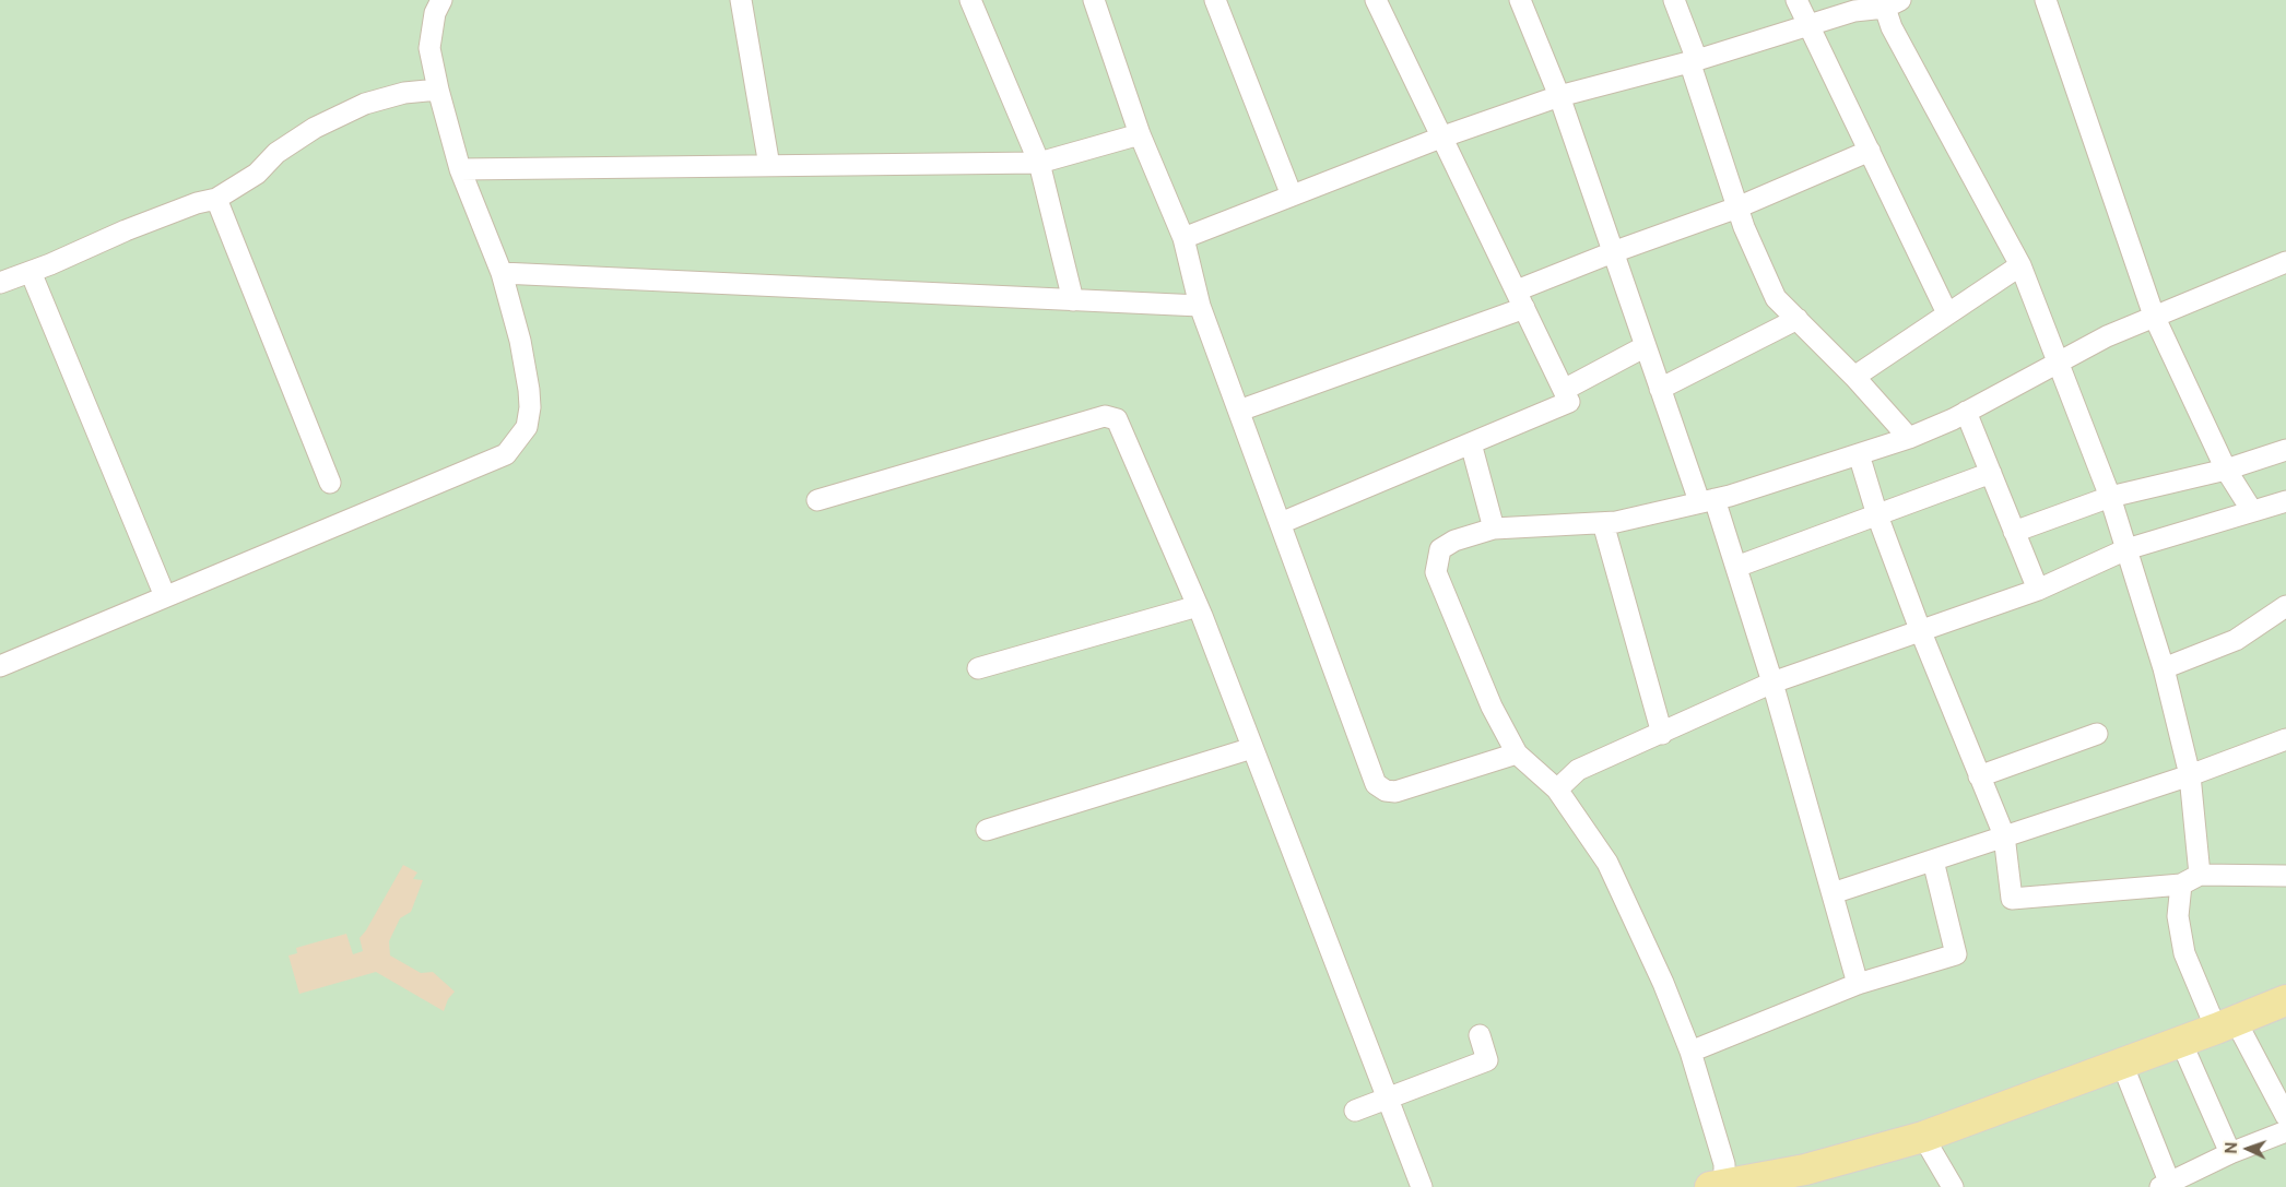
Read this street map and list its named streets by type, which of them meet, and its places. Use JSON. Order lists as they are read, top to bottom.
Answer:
{
  "north": "left"
}
